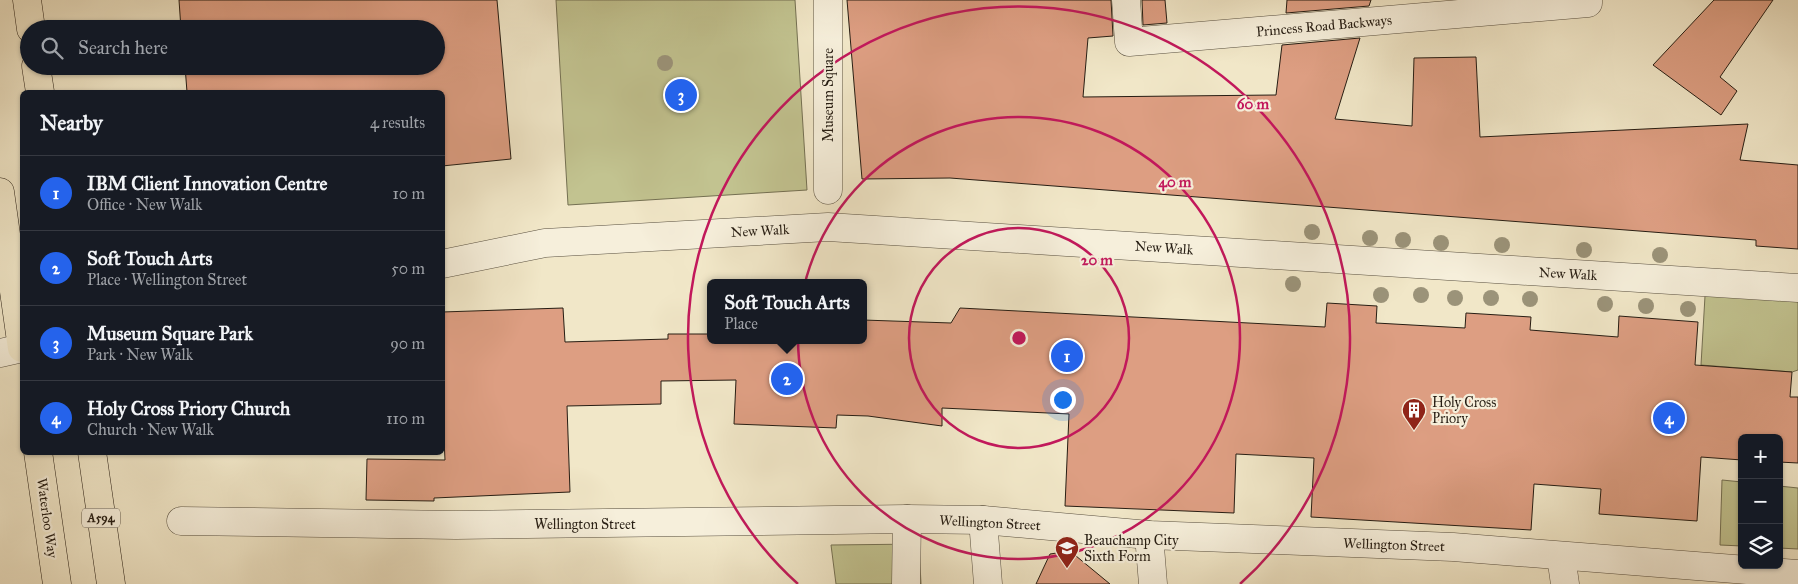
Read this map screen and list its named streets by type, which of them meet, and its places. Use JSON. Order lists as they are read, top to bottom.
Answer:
{
  "streets": {
    "main road": ["Waterloo Way", "A594"],
    "street": [
      "Princess Road Backways",
      "Museum Square",
      "New Walk",
      "Wellington Street"
    ]
  },
  "places": {
    "building": ["Holy Cross Priory"],
    "school or university": ["Beauchamp City Sixth Form"]
  },
  "page": {
    "search": "Search here",
    "pins": [
      "3",
      "1",
      "2",
      "4"
    ],
    "heading": ["Nearby", "4 results"],
    "list": [
      {
        "mark": "1",
        "name": "IBM Client Innovation Centre",
        "note": "Office · New Walk",
        "value": "10 m"
      },
      {
        "mark": "2",
        "name": "Soft Touch Arts",
        "note": "Place · Wellington Street",
        "value": "50 m"
      },
      {
        "mark": "3",
        "name": "Museum Square Park",
        "note": "Park · New Walk",
        "value": "90 m"
      },
      {
        "mark": "4",
        "name": "Holy Cross Priory Church",
        "note": "Church · New Walk",
        "value": "110 m"
      }
    ],
    "popup": ["Soft Touch Arts", "Place"],
    "map_buttons": ["+", "−"]
  },
  "rings": ["60 m", "40 m", "20 m"]
}
